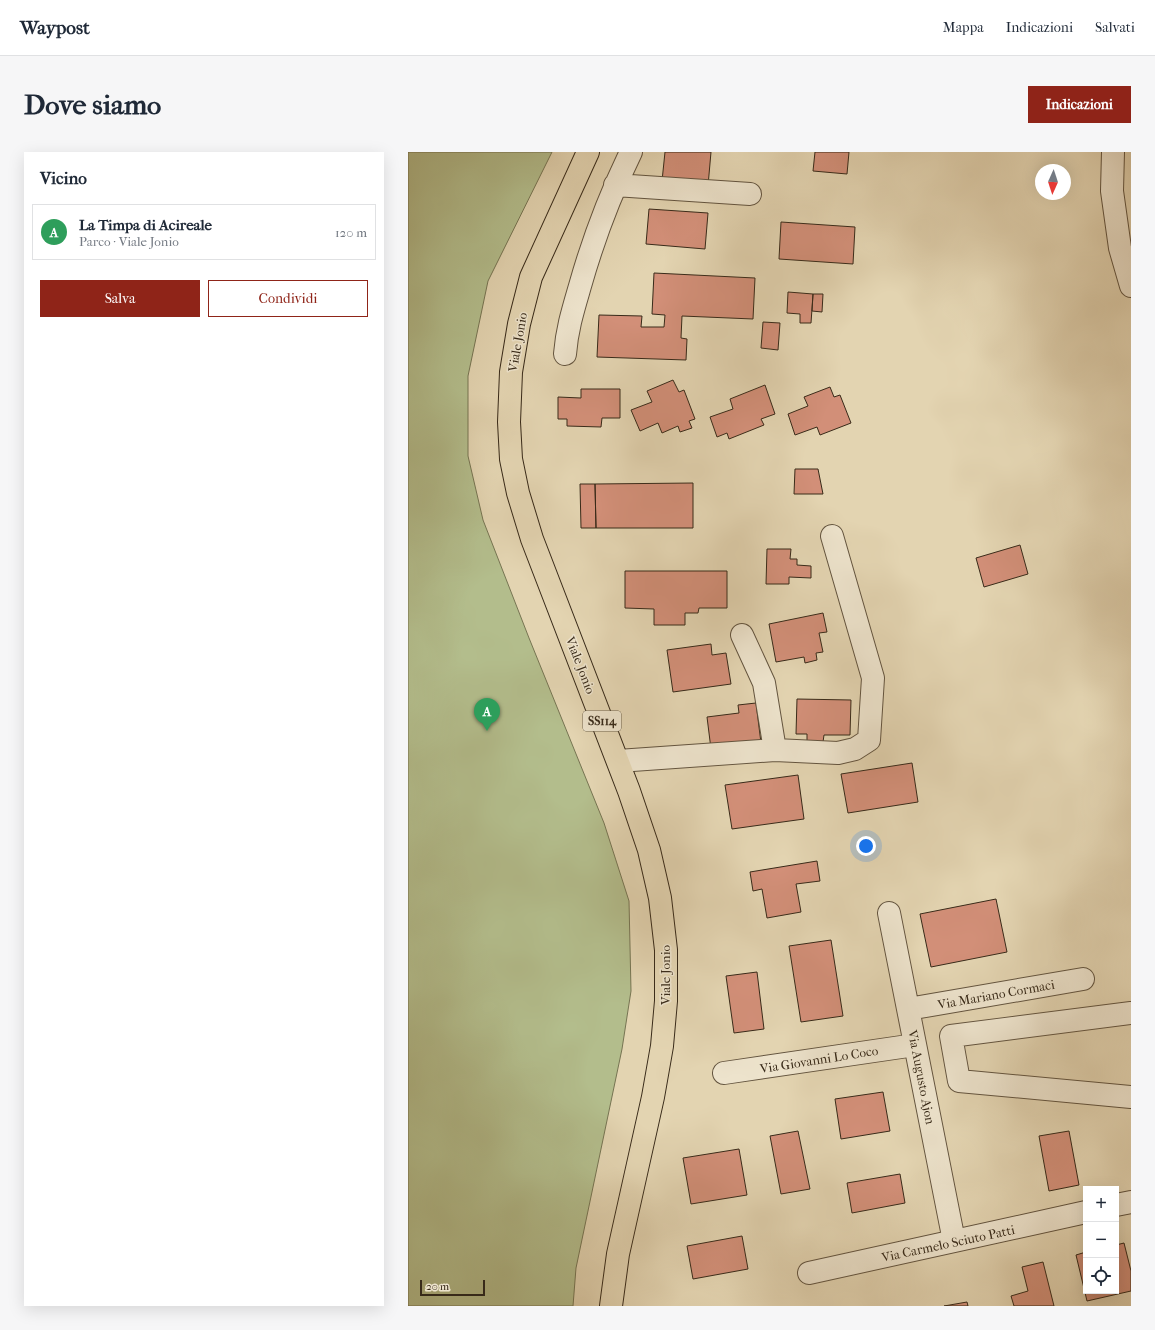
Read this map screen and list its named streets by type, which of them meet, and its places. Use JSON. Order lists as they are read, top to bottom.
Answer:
{
  "streets": {
    "main road": ["Viale Jonio", "SS114"],
    "street": [
      "Via Mariano Cormaci",
      "Via Giovanni Lo Coco",
      "Via Augusto Ajon",
      "Via Carmelo Sciuto Patti"
    ]
  },
  "crossings": [
    ["Via Mariano Cormaci", "Via Augusto Ajon"],
    ["Via Giovanni Lo Coco", "Via Augusto Ajon"],
    ["Via Augusto Ajon", "Via Carmelo Sciuto Patti"]
  ],
  "scale_bar": "20 m",
  "north": "bottom",
  "page": {
    "header": "Waypost",
    "nav": ["Mappa", "Indicazioni", "Salvati"],
    "buttons": [
      "Indicazioni",
      ["Salva", "Condividi"]
    ],
    "title": "Dove siamo",
    "heading": "Vicino",
    "list": [
      {
        "mark": "A",
        "name": "La Timpa di Acireale",
        "note": "Parco · Viale Jonio",
        "value": "120 m"
      }
    ],
    "pins": "A",
    "map_buttons": ["+", "−"],
    "scale": "20 m"
  }
}
